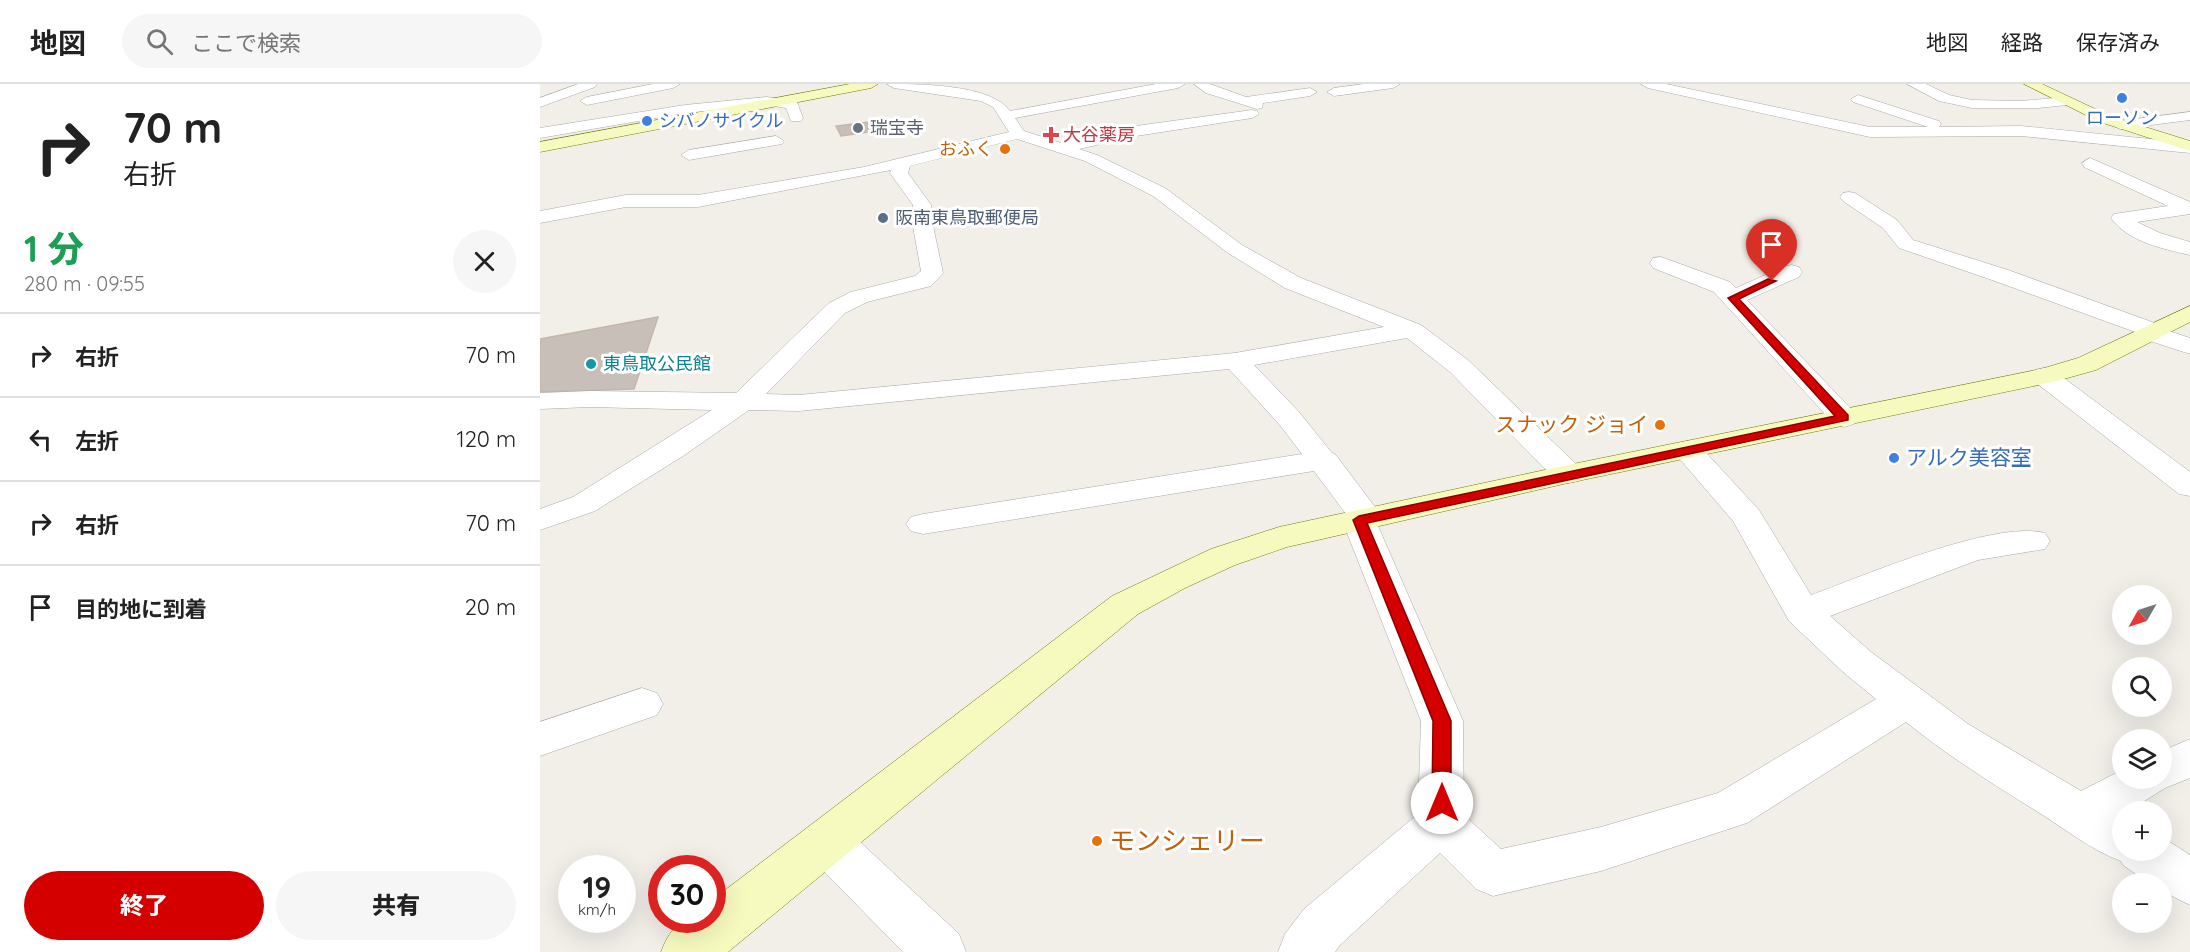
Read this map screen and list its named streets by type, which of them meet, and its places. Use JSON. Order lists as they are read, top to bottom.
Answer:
{
  "places": {
    "other": [
      "ローソン",
      "シバノサイクル",
      "瑞宝寺",
      "おふく",
      "阪南東鳥取郵便局",
      "東鳥取公民館",
      "スナック ジョイ",
      "アルク美容室",
      "モンシェリー"
    ],
    "health": ["大谷薬房"]
  },
  "north": "bottom left",
  "page": {
    "header": "地図",
    "search": "ここで検索",
    "nav": ["地図", "経路", "保存済み"],
    "turn": ["70 m", "右折"],
    "heading": ["1 分", "280 m · 09:55"],
    "list": [
      {
        "name": "右折",
        "value": "70 m"
      },
      {
        "name": "左折",
        "value": "120 m"
      },
      {
        "name": "右折",
        "value": "70 m"
      },
      {
        "name": "目的地に到着",
        "value": "20 m"
      }
    ],
    "map_buttons": ["+", "−"],
    "speed": "19 km/h",
    "limit": "30",
    "buttons": ["終了", "共有"]
  }
}
